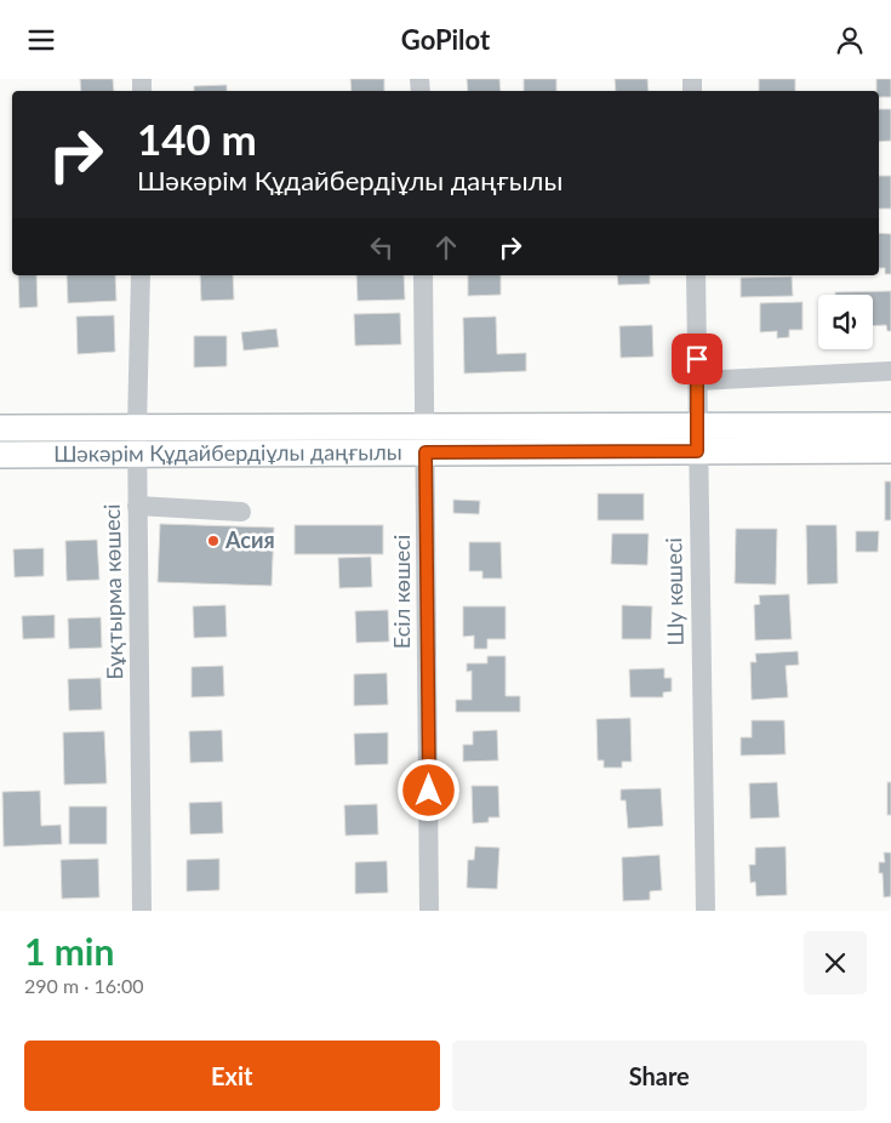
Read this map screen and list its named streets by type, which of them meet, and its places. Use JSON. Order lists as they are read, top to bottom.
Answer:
{
  "streets": {
    "main road": ["Шәкәрім Құдайбердіұлы даңғылы"],
    "street": ["Бұқтырма көшесі", "Есіл көшесі", "Шу көшесі"]
  },
  "crossings": [
    ["Шәкәрім Құдайбердіұлы даңғылы", "Бұқтырма көшесі"],
    ["Шәкәрім Құдайбердіұлы даңғылы", "Есіл көшесі"],
    ["Шәкәрім Құдайбердіұлы даңғылы", "Шу көшесі"]
  ],
  "places": ["Асия"],
  "page": {
    "header": "GoPilot",
    "turn": ["140 m", "Шәкәрім Құдайбердіұлы даңғылы"],
    "heading": ["1 min", "290 m · 16:00"],
    "buttons": ["Exit", "Share"]
  }
}
